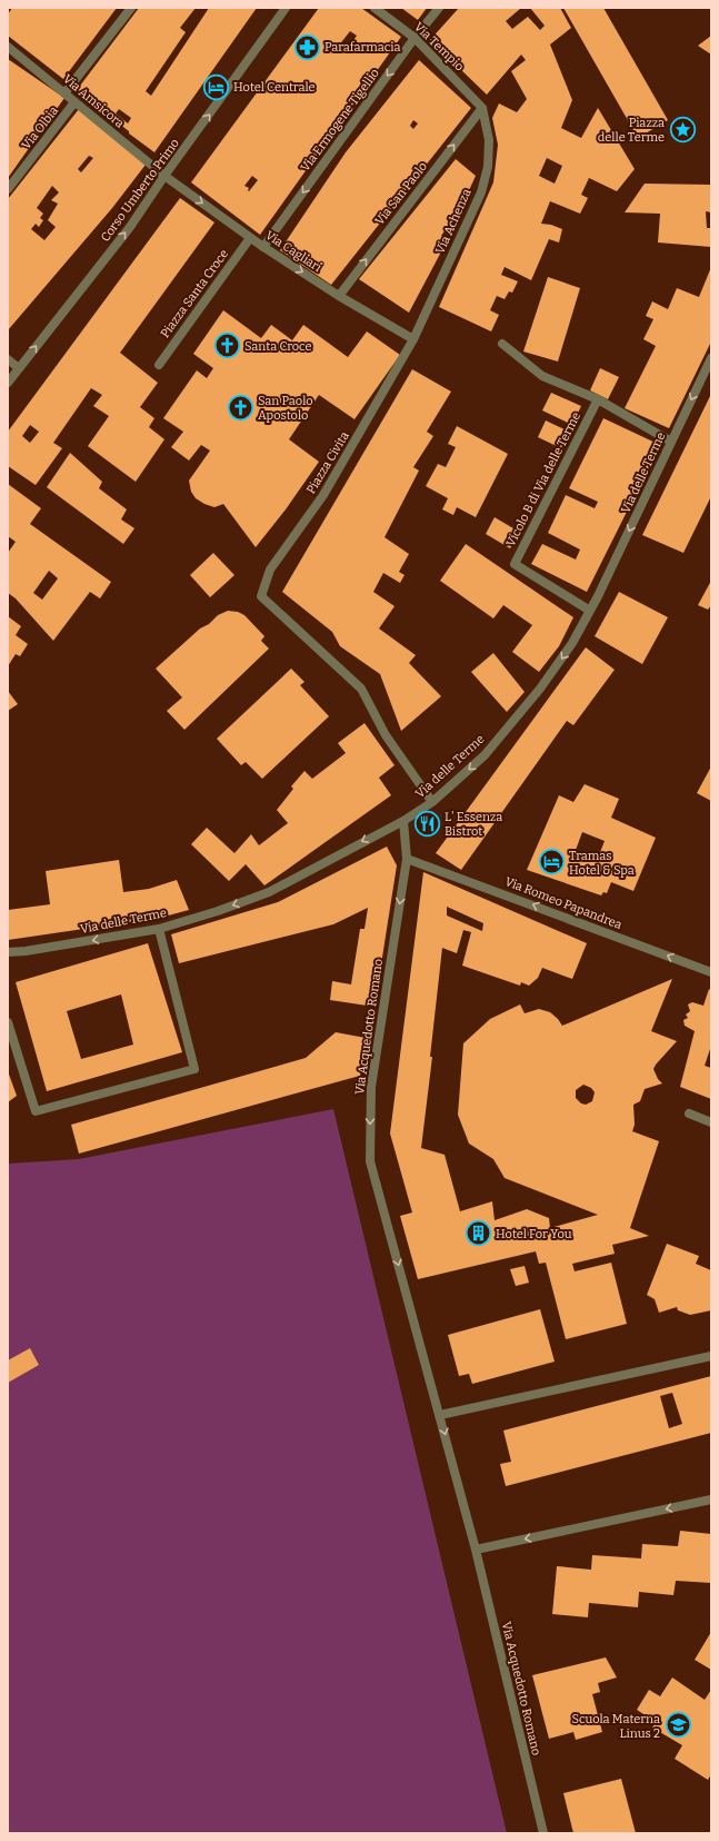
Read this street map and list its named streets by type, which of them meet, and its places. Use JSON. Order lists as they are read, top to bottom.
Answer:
{
  "streets": {
    "street": [
      "Via Tempio",
      "Via Amsicora",
      "Via Ermogene Tigellio",
      "Via Olbia",
      "Corso Umberto Primo",
      "Via San Paolo",
      "Via Achenza",
      "Via Cagliari",
      "Piazza Santa Croce",
      "Piazza Civita",
      "Via delle Terme",
      "Vicolo B di Via delle Terme",
      "Via Romeo Papandrea",
      "Via Acquedotto Romano"
    ]
  },
  "crossings": [
    ["Via Tempio", "Via Ermogene Tigellio"],
    ["Via Tempio", "Via San Paolo"],
    ["Via Tempio", "Via Achenza"],
    ["Via Amsicora", "Via Olbia"],
    ["Via Amsicora", "Corso Umberto Primo"],
    ["Via Amsicora", "Via Cagliari"],
    ["Via Ermogene Tigellio", "Via Cagliari"],
    ["Corso Umberto Primo", "Via Cagliari"],
    ["Via San Paolo", "Via Achenza"],
    ["Via San Paolo", "Via Cagliari"],
    ["Via Achenza", "Via Cagliari"],
    ["Via Achenza", "Piazza Civita"],
    ["Via Cagliari", "Piazza Santa Croce"],
    ["Via Cagliari", "Piazza Civita"],
    ["Piazza Civita", "Via delle Terme"],
    ["Via delle Terme", "Vicolo B di Via delle Terme"],
    ["Via delle Terme", "Via Acquedotto Romano"],
    ["Via Romeo Papandrea", "Via Acquedotto Romano"]
  ],
  "one_way": [
    "Via Ermogene Tigellio",
    "Corso Umberto Primo",
    "Via San Paolo",
    "Via Cagliari",
    "Via delle Terme",
    "Via Romeo Papandrea",
    "Via Acquedotto Romano"
  ],
  "places": {
    "pharmacy": ["Parafarmacia"],
    "hotel": ["Hotel Centrale", "Tramas Hotel & Spa"],
    "place": ["Piazza delle Terme"],
    "church": ["Santa Croce", "San Paolo Apostolo"],
    "restaurant": ["L' Essenza Bistrot"],
    "building": ["Hotel For You"],
    "school or university": ["Scuola Materna Linus 2"]
  }
}
